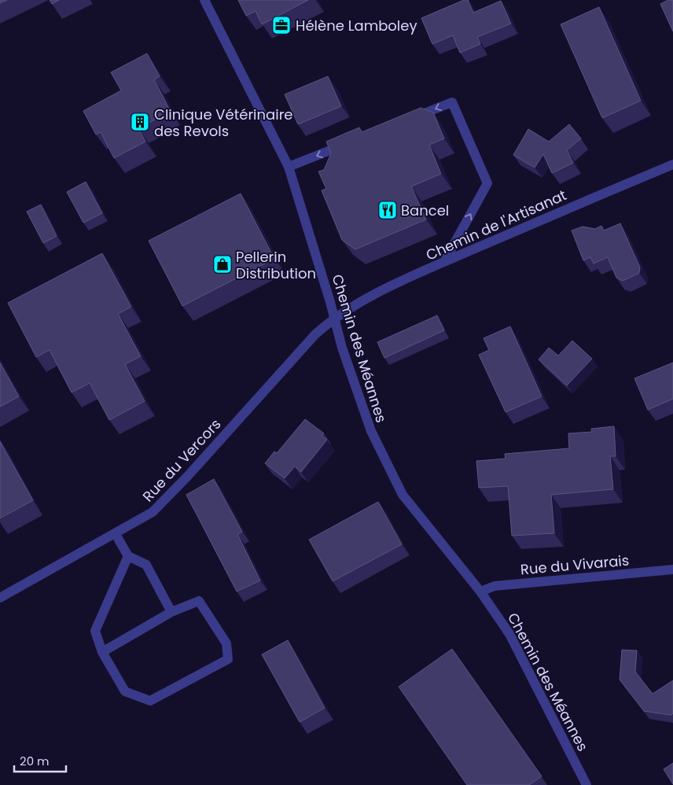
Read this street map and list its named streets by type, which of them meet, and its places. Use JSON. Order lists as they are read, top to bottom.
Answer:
{
  "streets": {
    "street": [
      "Chemin de l'Artisanat",
      "Chemin des Méannes",
      "Rue du Vercors",
      "Rue du Vivarais"
    ]
  },
  "crossings": [
    ["Chemin de l'Artisanat", "Chemin des Méannes"],
    ["Chemin de l'Artisanat", "Rue du Vercors"],
    ["Chemin des Méannes", "Rue du Vercors"],
    ["Chemin des Méannes", "Rue du Vivarais"]
  ],
  "places": {
    "office": ["Hélène Lamboley"],
    "building": ["Clinique Vétérinaire des Revols"],
    "restaurant": ["Bancel"],
    "shop": ["Pellerin Distribution"]
  },
  "scale_bar": "20 m"
}
